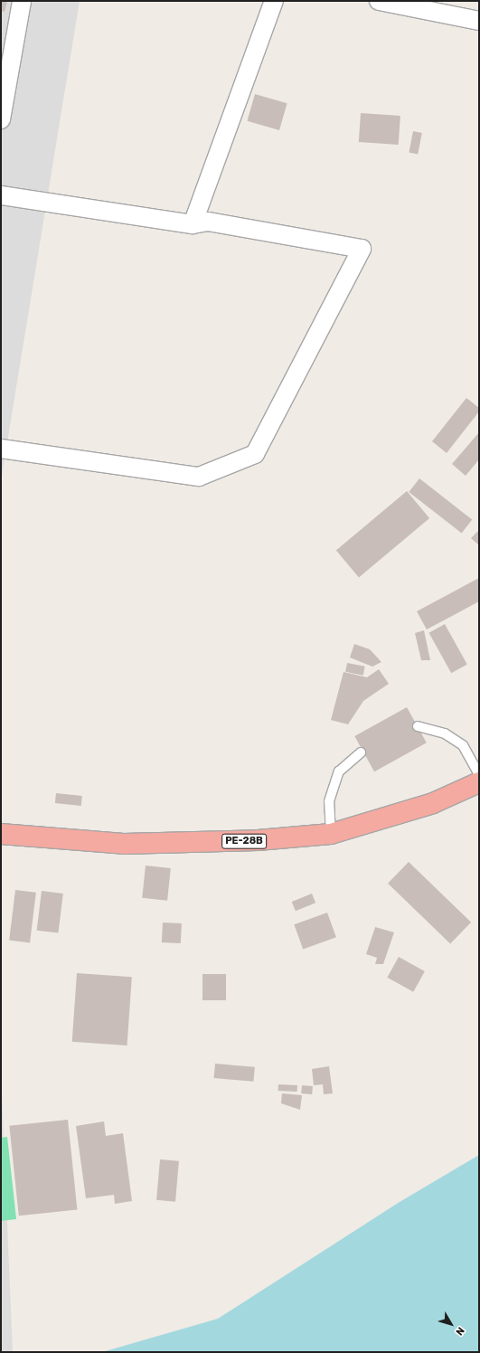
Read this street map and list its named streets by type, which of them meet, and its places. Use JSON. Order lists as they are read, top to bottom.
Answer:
{
  "streets": {
    "highway": ["PE-28B"]
  },
  "north": "bottom right"
}
